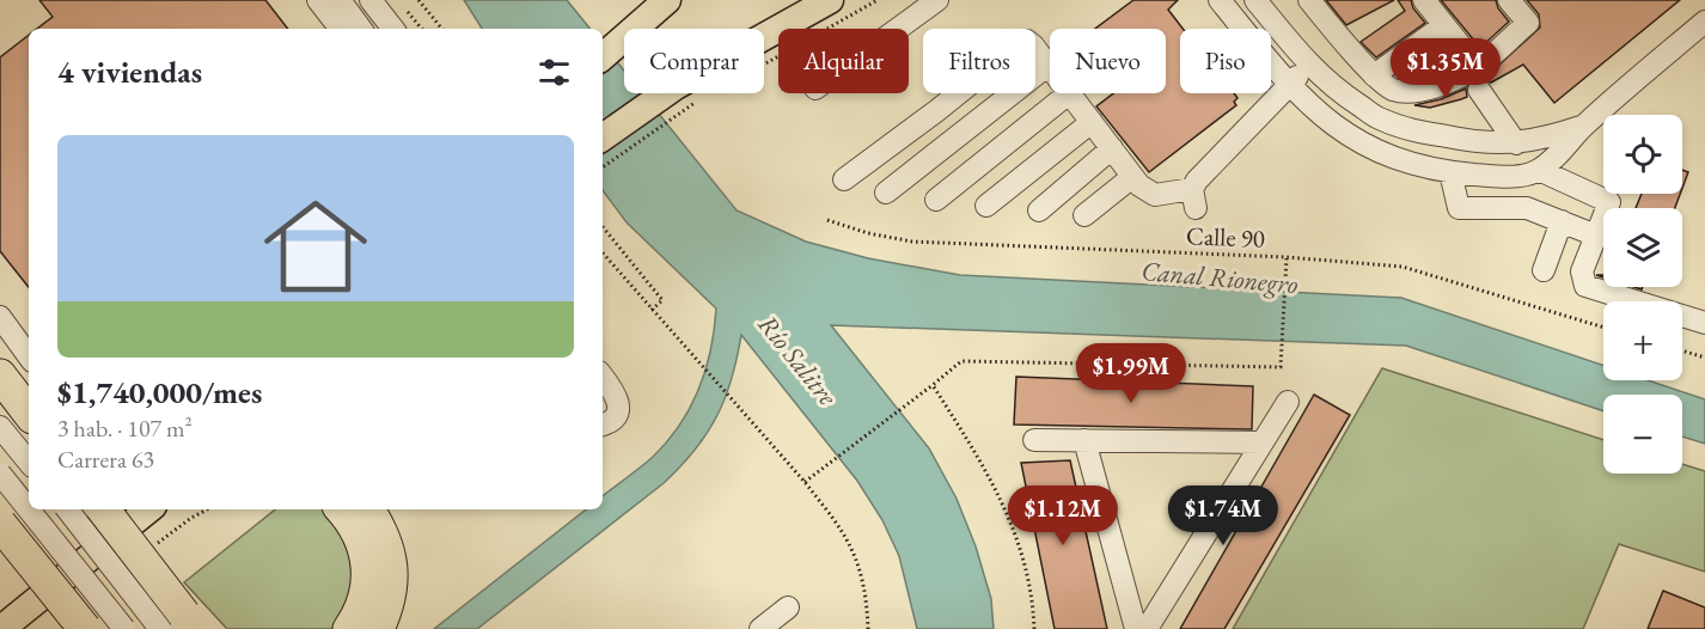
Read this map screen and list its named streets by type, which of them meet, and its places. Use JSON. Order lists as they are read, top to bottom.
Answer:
{
  "streets": {
    "path": ["Calle 90"]
  },
  "water": ["Canal Rionegro", "Río Salitre"],
  "page": {
    "chip": [
      "Comprar",
      "Alquilar",
      "Filtros",
      "Nuevo",
      "Piso"
    ],
    "heading": "4 viviendas",
    "price": [
      "$1.35M",
      "$1.99M",
      "$1.12M",
      "$1.74M"
    ],
    "map_buttons": ["+", "−"],
    "list": [
      {
        "name": "$1,740,000/mes",
        "note": "3 hab. · 107 m² · Carrera 63"
      }
    ]
  }
}
